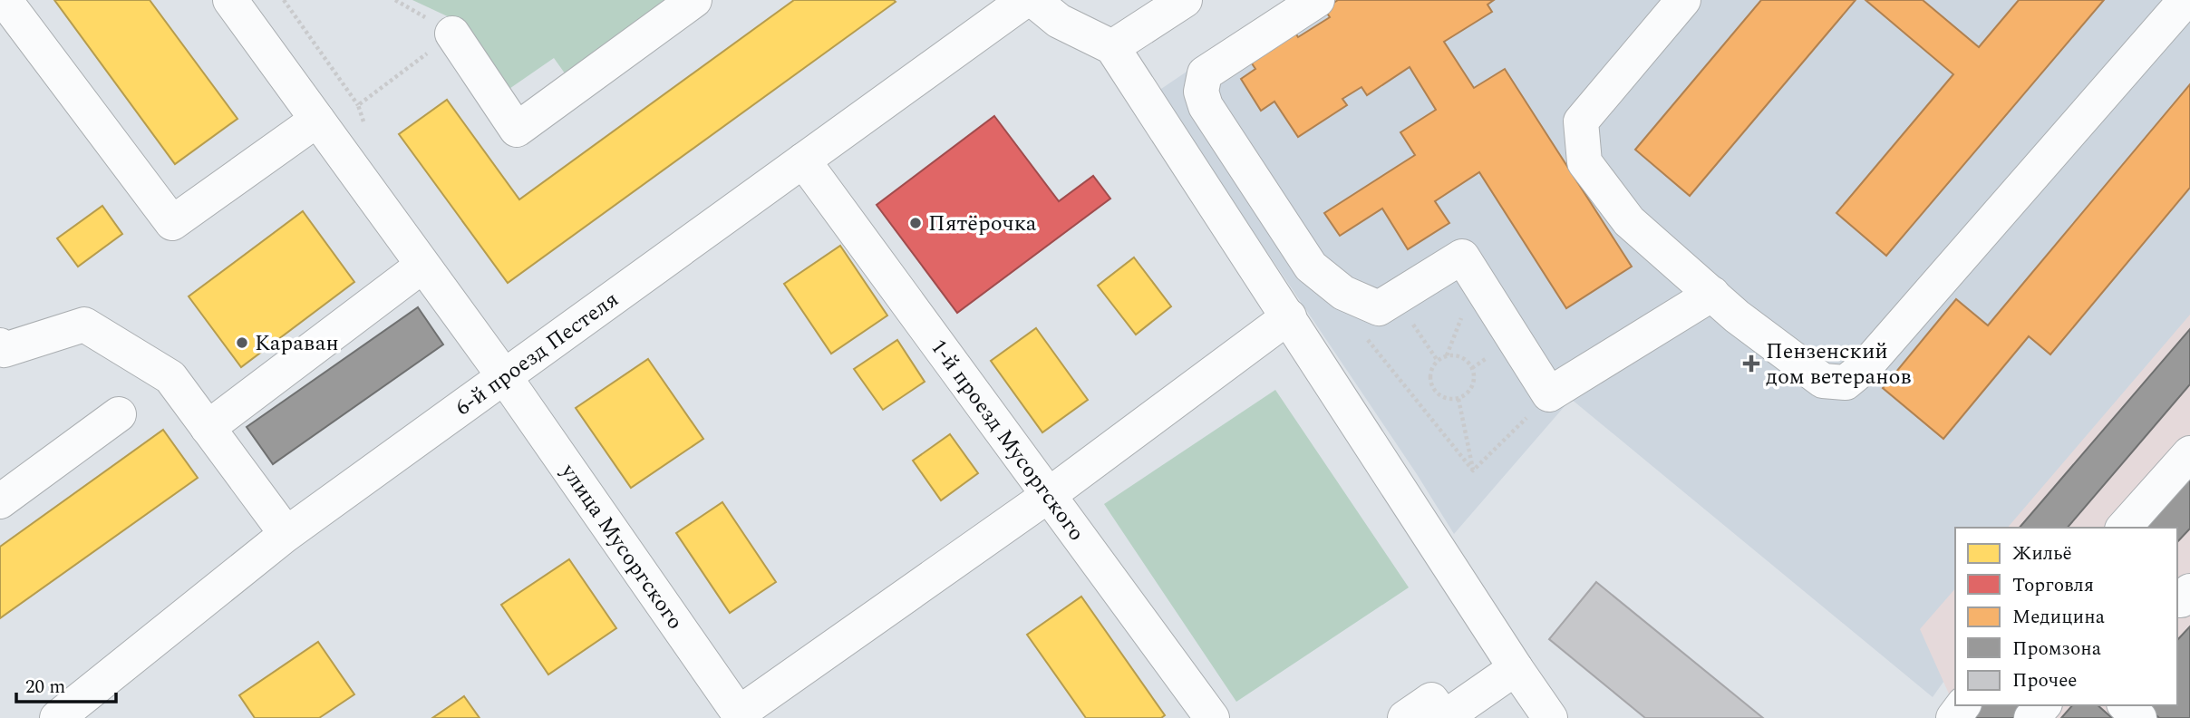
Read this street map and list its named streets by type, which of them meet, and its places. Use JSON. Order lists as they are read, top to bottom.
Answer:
{
  "streets": {
    "street": ["6-й проезд Пестеля", "1-й проезд Мусоргского", "улица Мусоргского"]
  },
  "crossings": [
    ["6-й проезд Пестеля", "1-й проезд Мусоргского"],
    ["6-й проезд Пестеля", "улица Мусоргского"]
  ],
  "places": {
    "other": ["Пятёрочка", "Караван"],
    "health": ["Пензенский дом ветеранов"]
  },
  "legend": [
    "Жильё",
    "Торговля",
    "Медицина",
    "Промзона",
    "Прочее"
  ],
  "scale_bar": "20 m"
}
